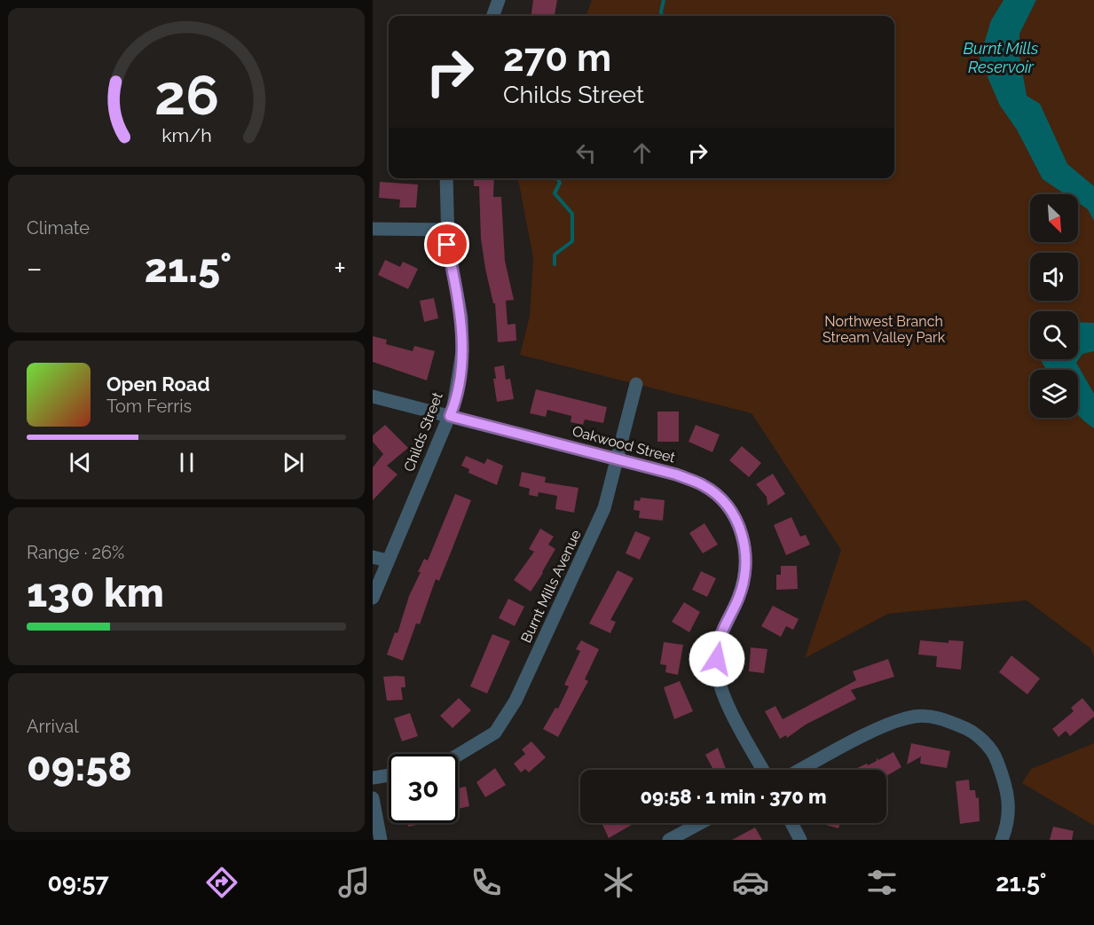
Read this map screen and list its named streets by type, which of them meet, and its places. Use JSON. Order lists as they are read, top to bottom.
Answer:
{
  "streets": {
    "street": ["Childs Street", "Oakwood Street", "Burnt Mills Avenue"]
  },
  "crossings": [
    ["Childs Street", "Oakwood Street"],
    ["Oakwood Street", "Burnt Mills Avenue"]
  ],
  "water": ["Burnt Mills Reservoir"],
  "parks": ["Northwest Branch Stream Valley Park"],
  "north": "bottom right",
  "page": {
    "turn": ["270 m", "Childs Street"],
    "tile": [
      "Climate",
      ["Range · 26%", "130 km"],
      ["Arrival", "09:58"]
    ],
    "heat": ["−", "21.5°", "+"],
    "song": ["Open Road", "Tom Ferris"],
    "limit": "30",
    "trip": "09:58 · 1 min · 370 m",
    "tabs": ["09:57", "21.5°"],
    "gauge": ["26", "km/h"]
  }
}
